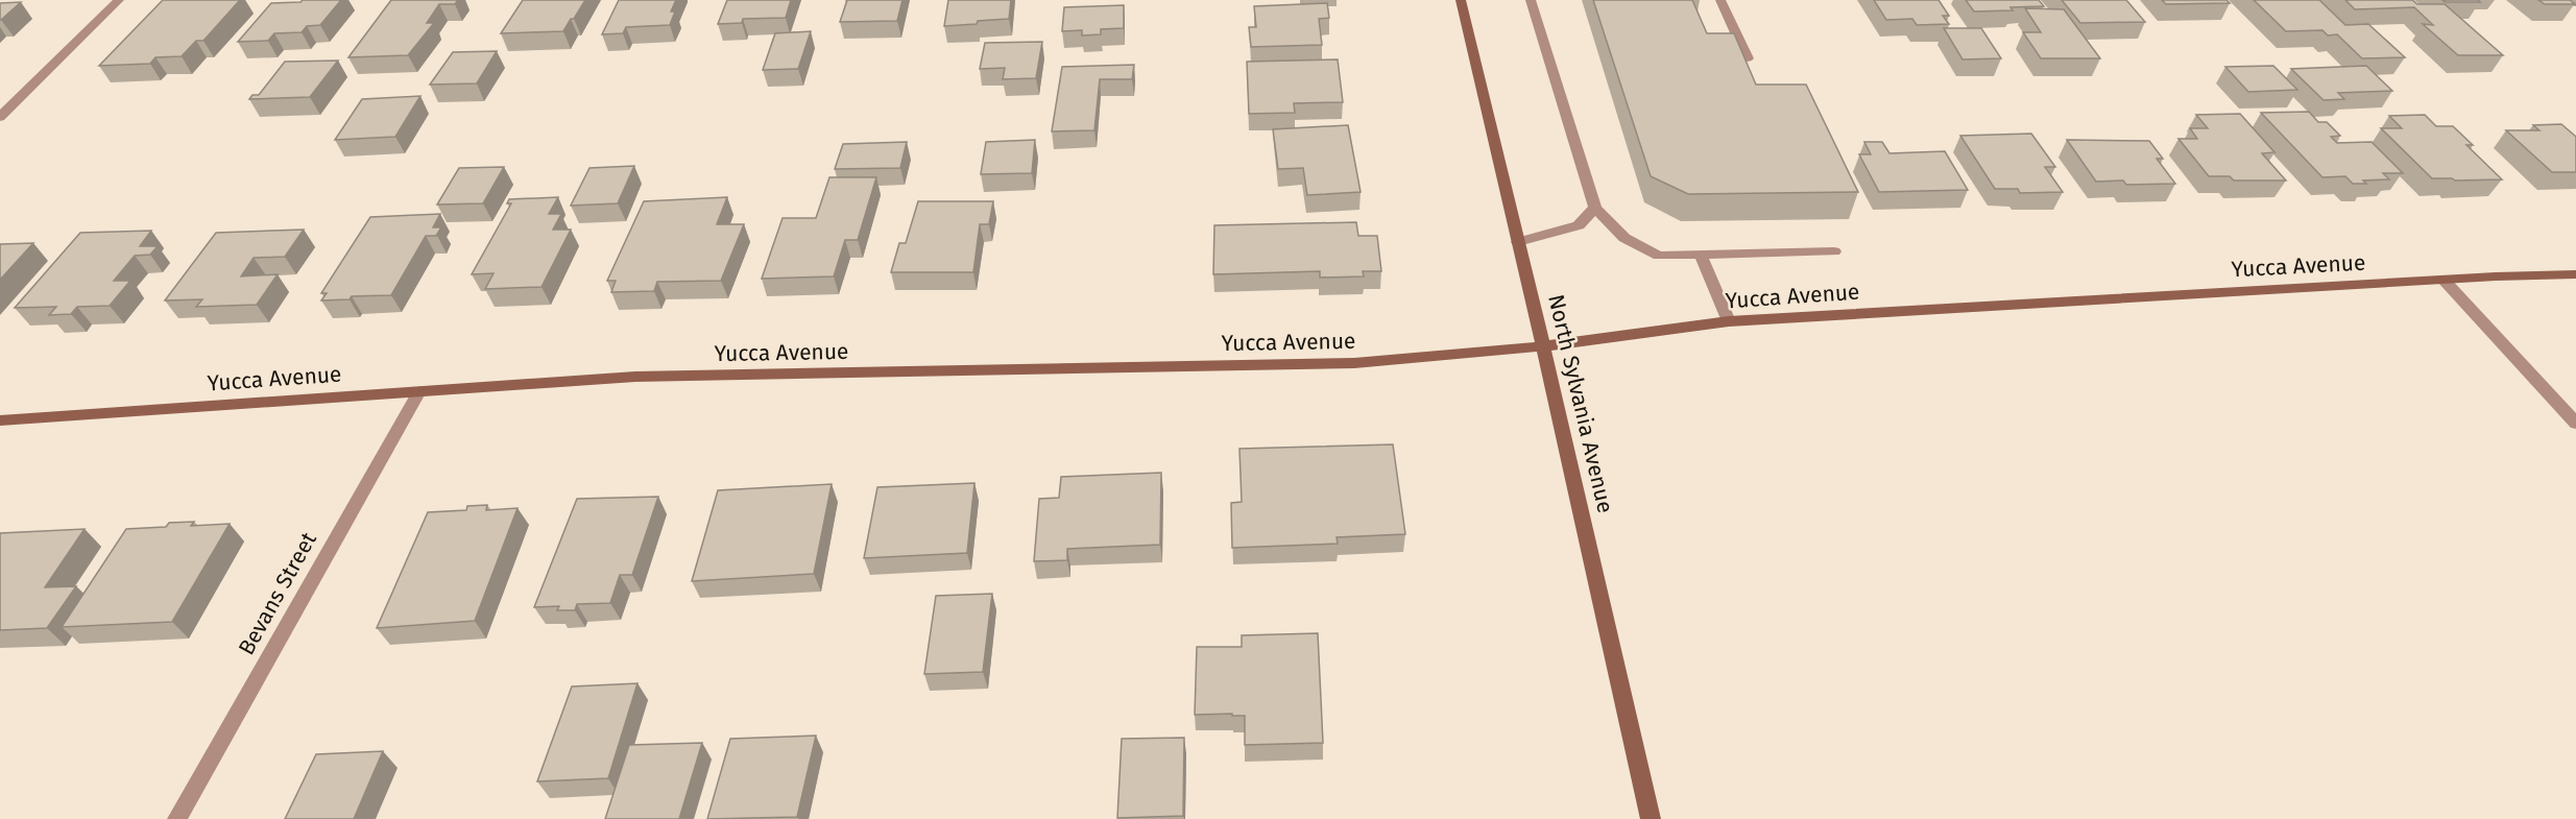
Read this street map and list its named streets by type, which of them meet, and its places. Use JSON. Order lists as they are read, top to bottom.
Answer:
{
  "streets": {
    "street": ["Yucca Avenue", "North Sylvania Avenue", "Bevans Street"]
  },
  "crossings": [
    ["Yucca Avenue", "North Sylvania Avenue"],
    ["Yucca Avenue", "Bevans Street"]
  ]
}
